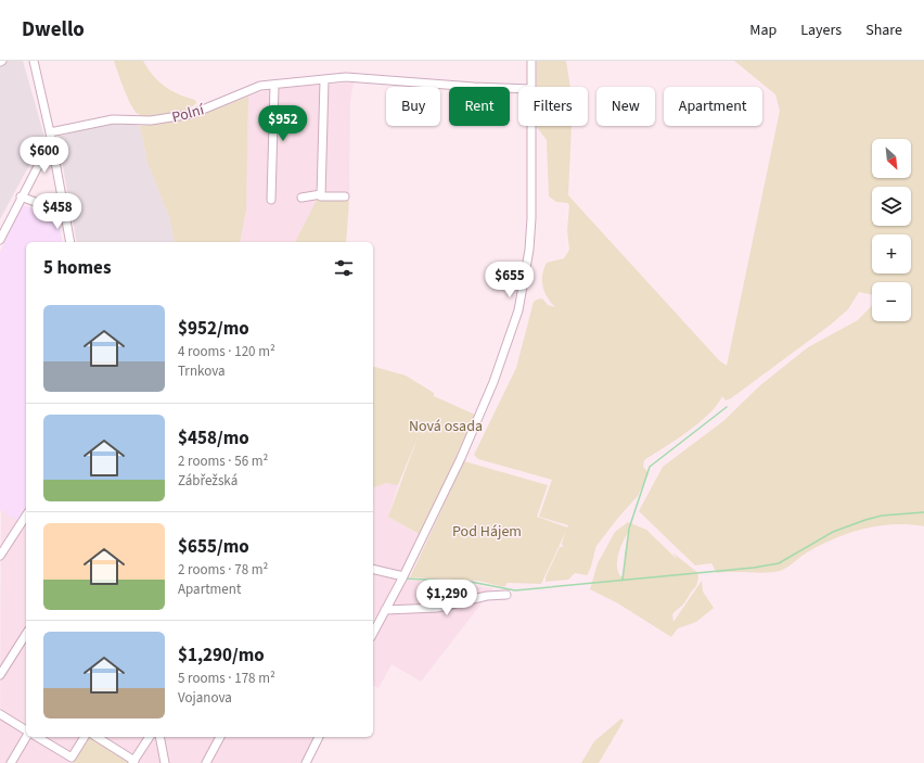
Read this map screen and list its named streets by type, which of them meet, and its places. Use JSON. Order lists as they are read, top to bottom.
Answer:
{
  "streets": {
    "street": ["Polní"]
  },
  "parks": ["Nová osada", "Pod Hájem"],
  "north": "bottom right",
  "page": {
    "header": "Dwello",
    "nav": ["Map", "Layers", "Share"],
    "chip": [
      "Buy",
      "Rent",
      "Filters",
      "New",
      "Apartment"
    ],
    "price": [
      "$952",
      "$600",
      "$458",
      "$655",
      "$1,290"
    ],
    "map_buttons": ["+", "−"],
    "heading": "5 homes",
    "list": [
      {
        "name": "$952/mo",
        "note": "4 rooms · 120 m² · Trnkova"
      },
      {
        "name": "$458/mo",
        "note": "2 rooms · 56 m² · Zábřežská"
      },
      {
        "name": "$655/mo",
        "note": "2 rooms · 78 m² · Apartment"
      },
      {
        "name": "$1,290/mo",
        "note": "5 rooms · 178 m² · Vojanova"
      }
    ]
  }
}
